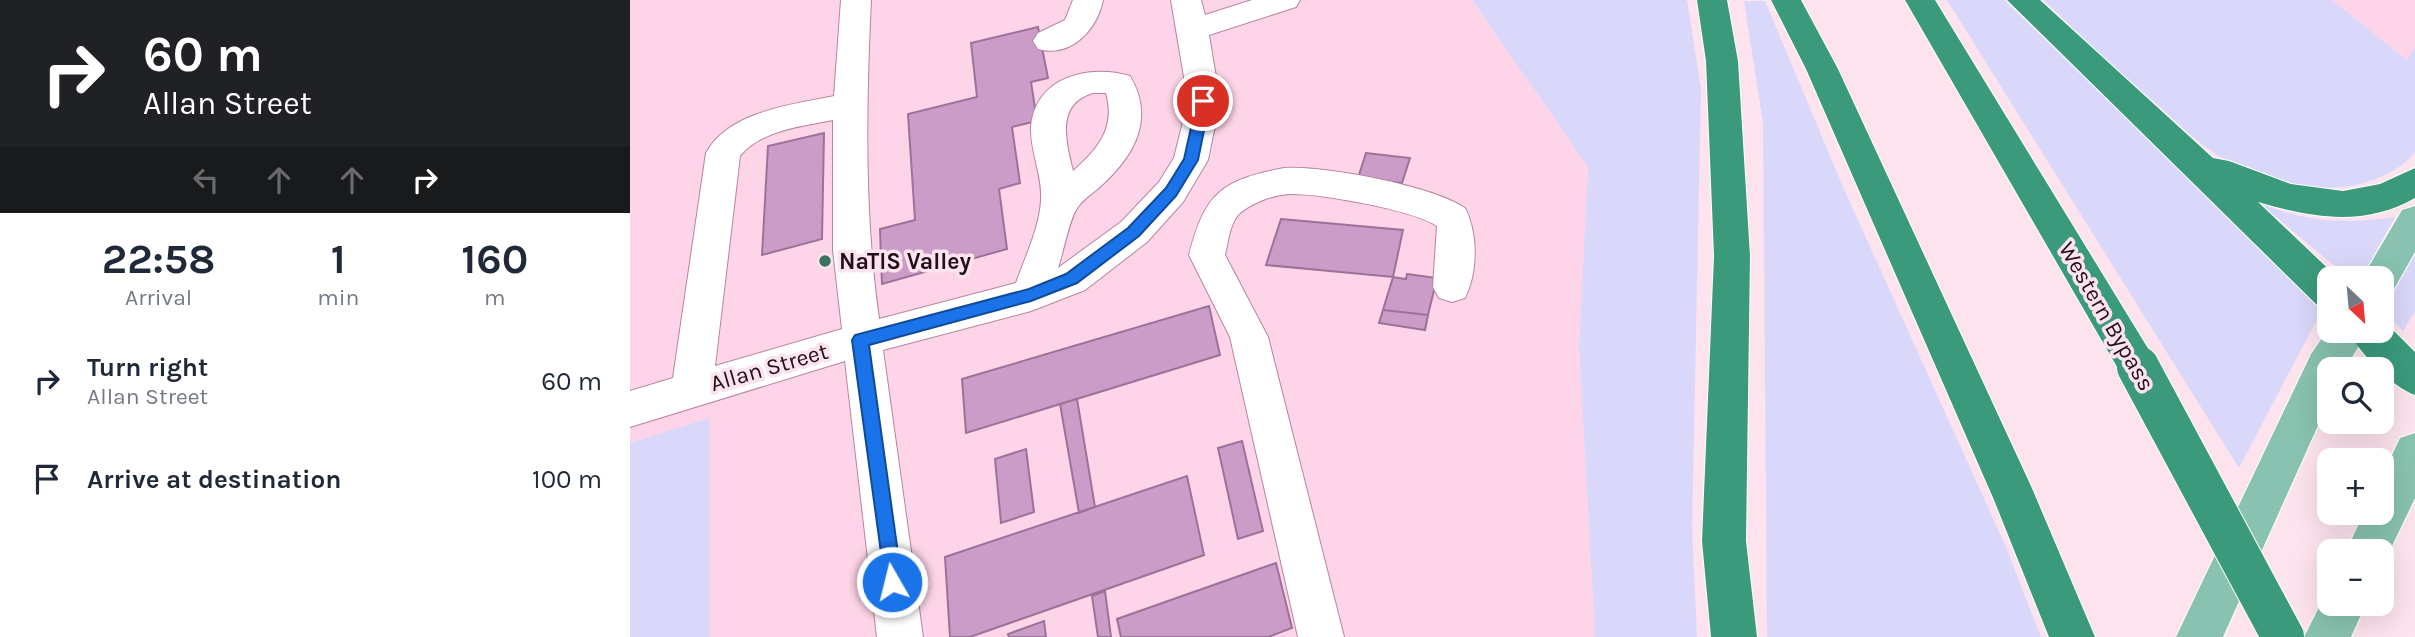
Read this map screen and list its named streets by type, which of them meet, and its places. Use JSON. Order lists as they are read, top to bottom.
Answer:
{
  "streets": {
    "highway": ["Western Bypass"],
    "street": ["Allan Street"]
  },
  "places": ["NaTIS Valley"],
  "north": "bottom right",
  "page": {
    "turn": ["60 m", "Allan Street"],
    "eta": [
      "22:58",
      "Arrival",
      "1",
      "min",
      "160",
      "m"
    ],
    "map_buttons": ["+", "−"],
    "list": [
      {
        "name": "Turn right",
        "note": "Allan Street",
        "value": "60 m"
      },
      {
        "name": "Arrive at destination",
        "value": "100 m"
      }
    ]
  }
}
